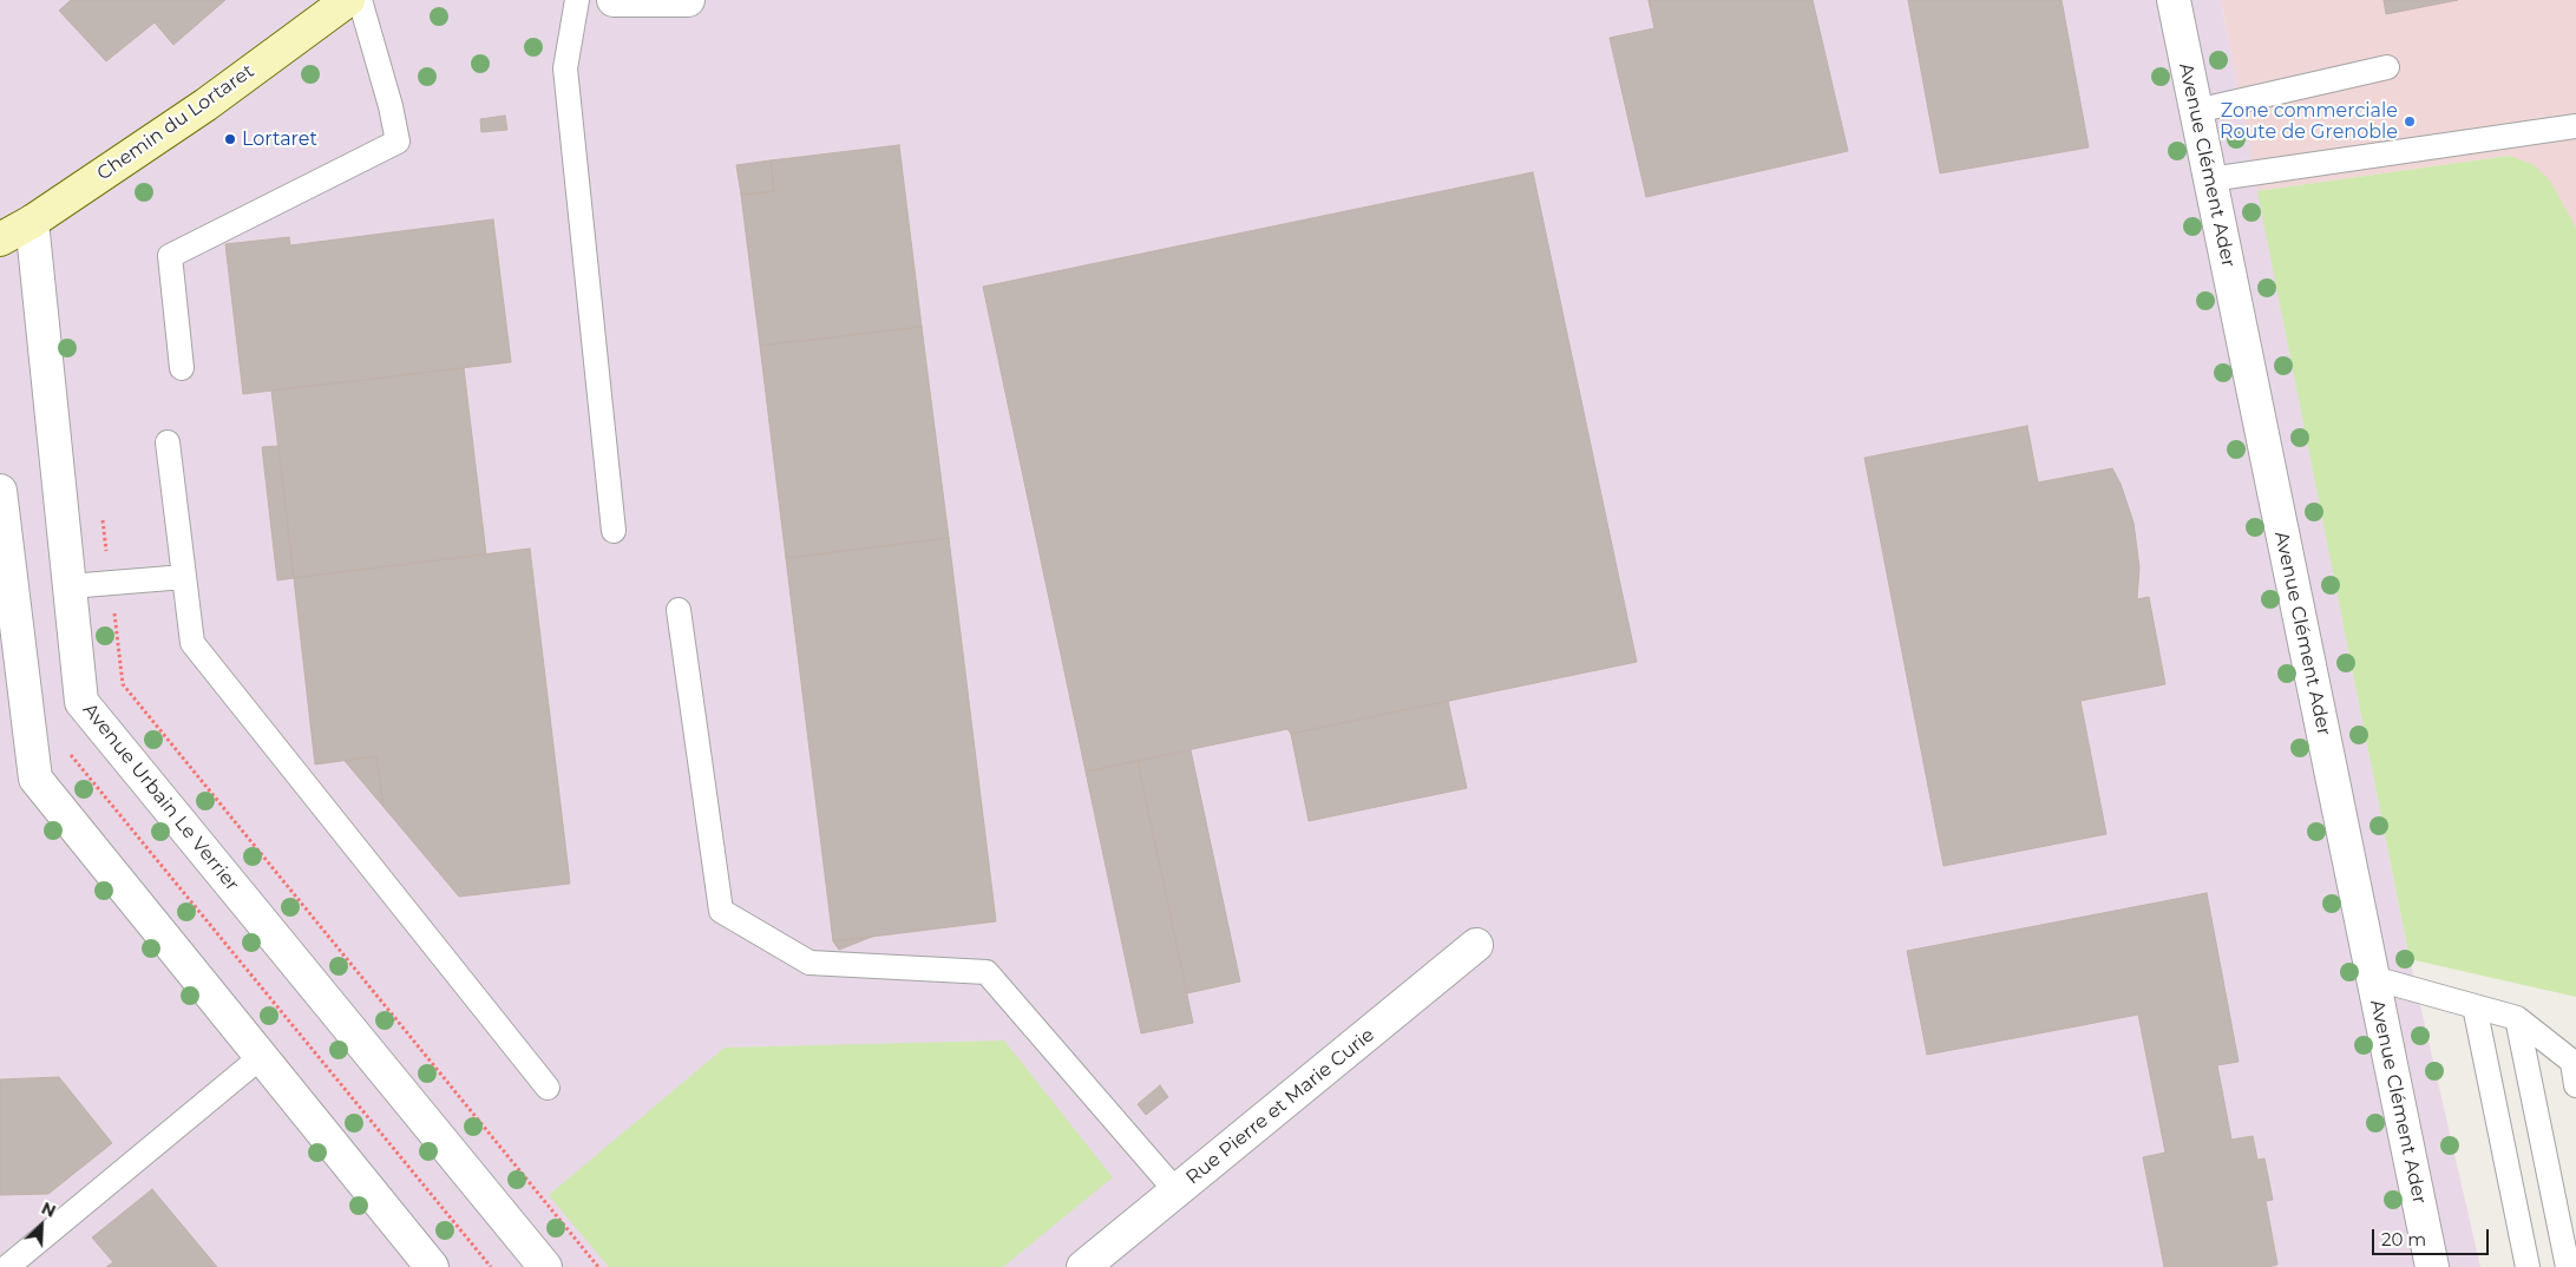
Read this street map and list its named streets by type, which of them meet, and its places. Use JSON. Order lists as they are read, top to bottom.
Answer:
{
  "streets": {
    "main road": ["Chemin du Lortaret"],
    "street": ["Avenue Clément Ader", "Avenue Urbain Le Verrier", "Rue Pierre et Marie Curie"]
  },
  "crossings": [
    ["Chemin du Lortaret", "Avenue Urbain Le Verrier"]
  ],
  "places": ["Zone commerciale Route de Grenoble", "Lortaret"],
  "scale_bar": "20 m",
  "north": "top right"
}
